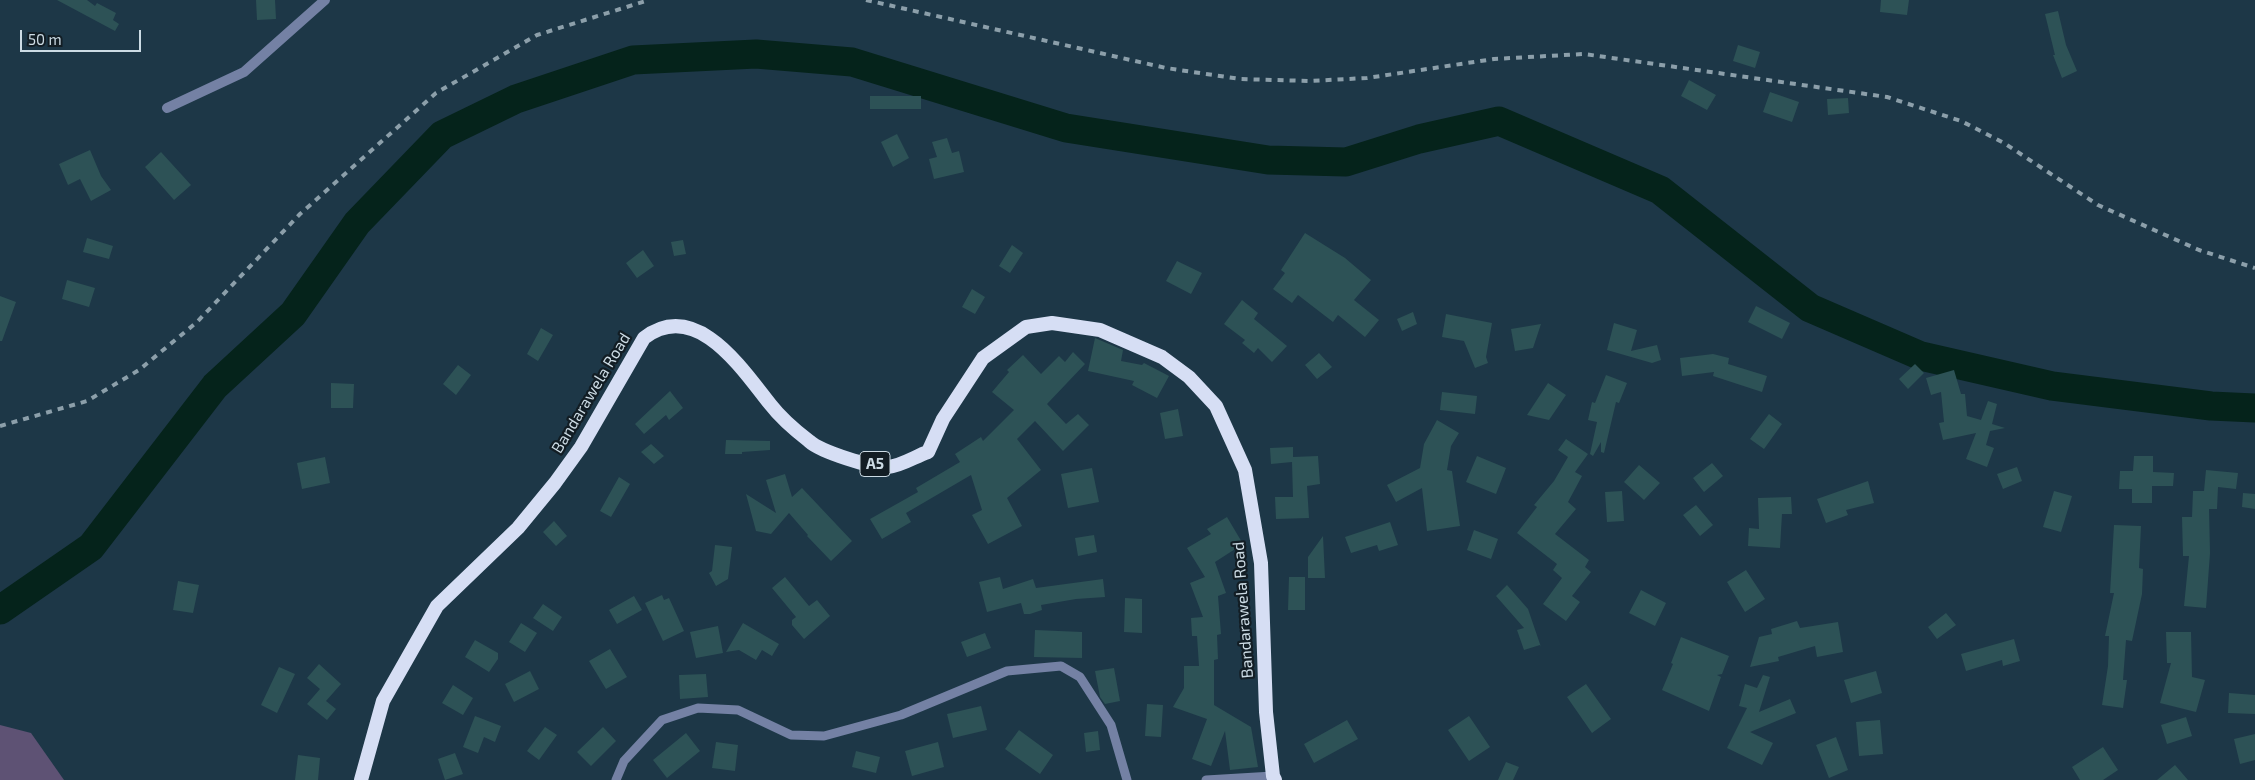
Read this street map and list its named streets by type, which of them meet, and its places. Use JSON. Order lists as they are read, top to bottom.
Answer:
{
  "streets": {
    "highway": ["Bandarawela Road", "A5"]
  },
  "scale_bar": "50 m"
}
